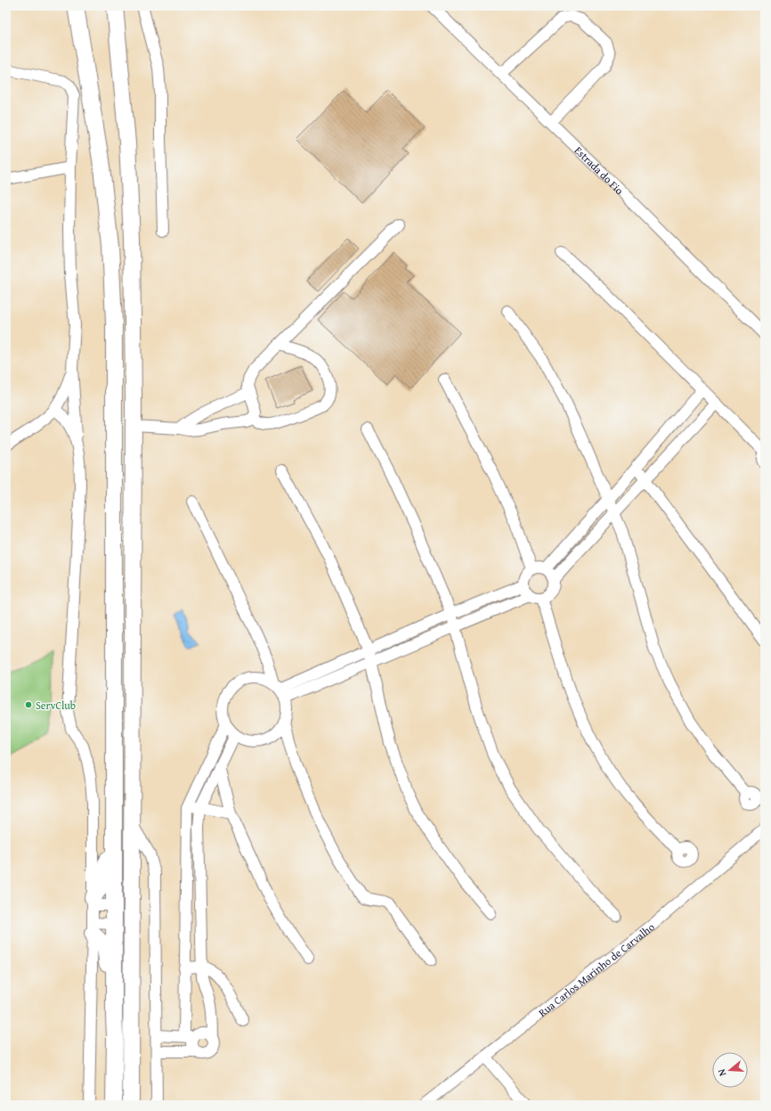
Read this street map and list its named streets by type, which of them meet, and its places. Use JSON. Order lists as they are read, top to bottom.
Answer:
{
  "streets": {
    "street": ["Estrada do Fio", "Rua Carlos Marinho de Carvalho"]
  },
  "places": ["ServClub"],
  "north": "left"
}
